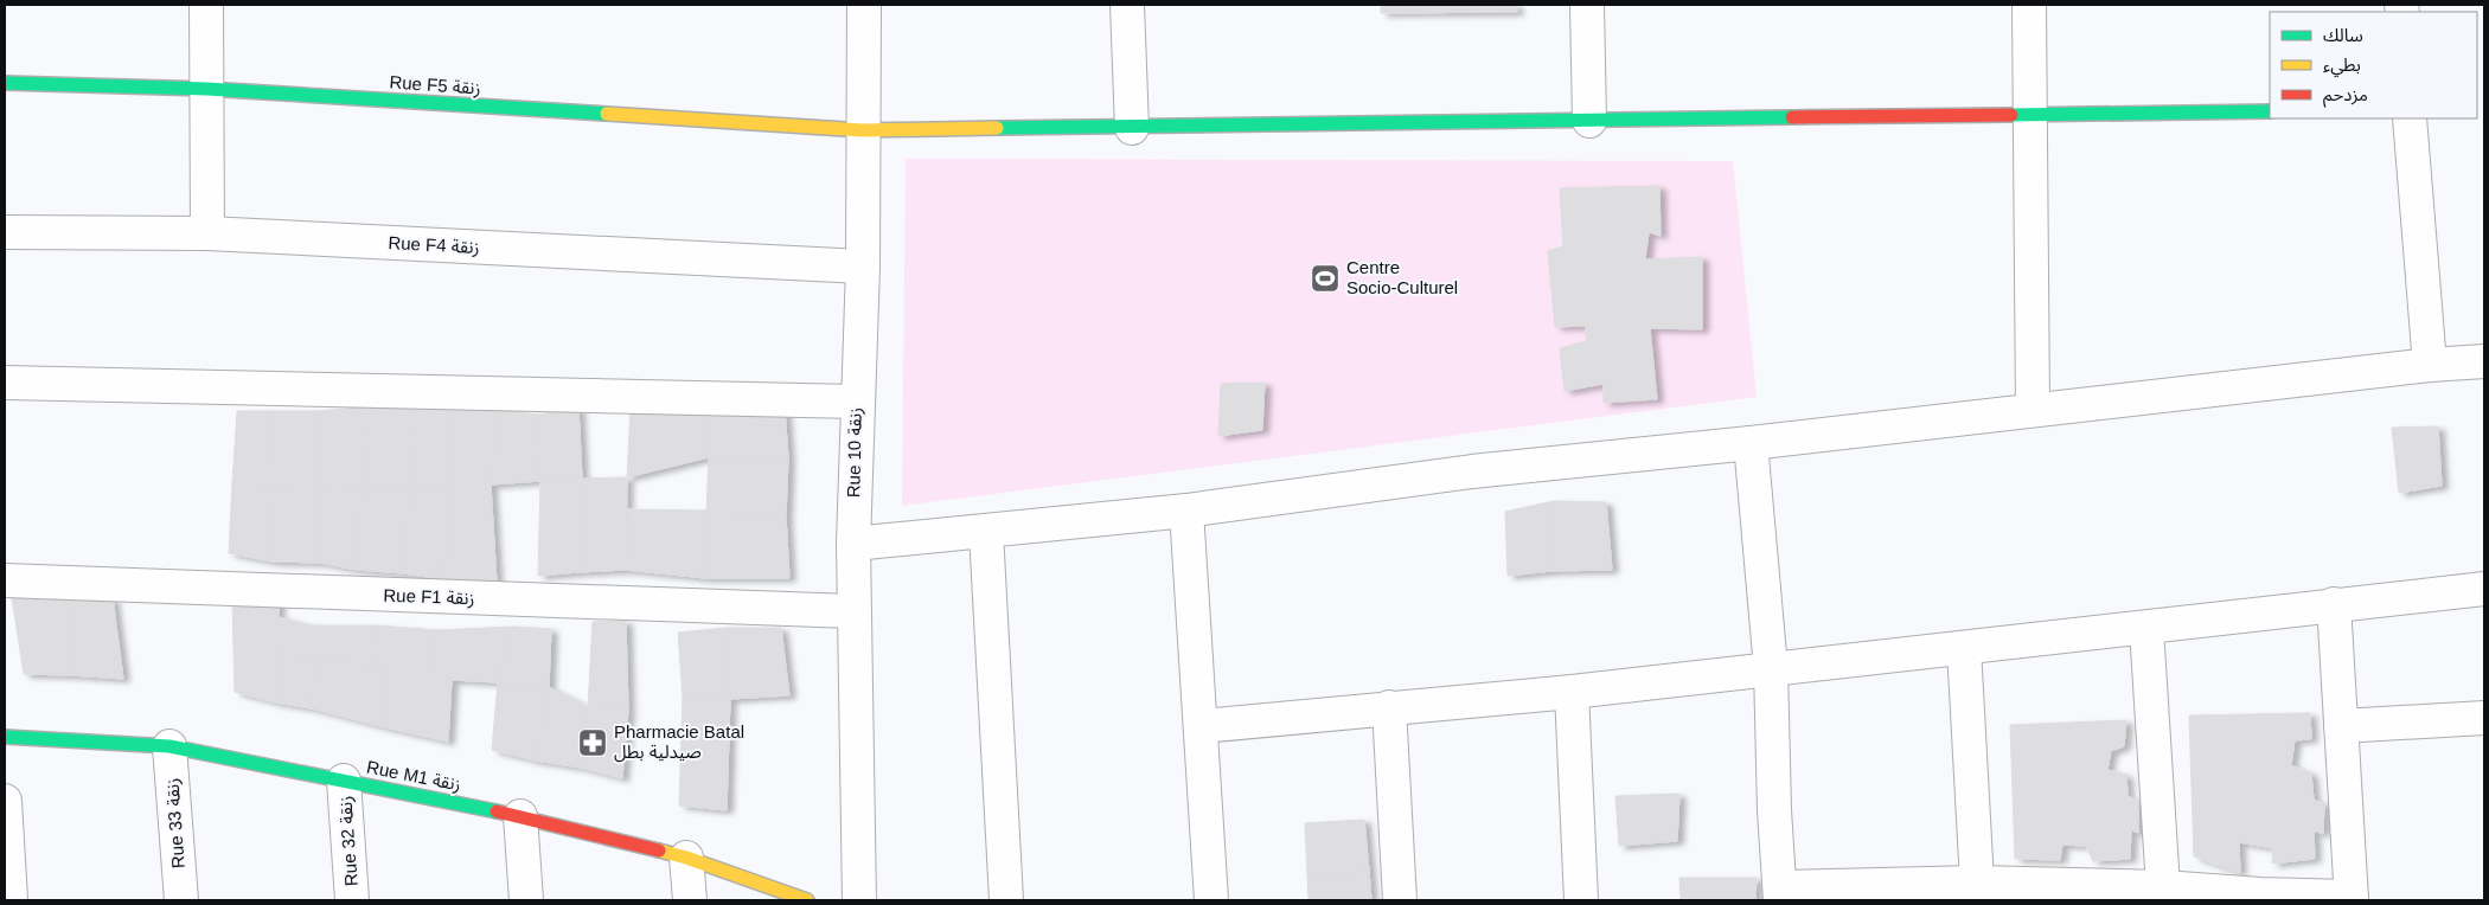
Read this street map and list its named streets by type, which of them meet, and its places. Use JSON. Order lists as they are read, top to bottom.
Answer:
{
  "streets": {
    "street": [
      "Rue F5 زنقة",
      "Rue F4 زنقة",
      "Rue 10 زنقة",
      "Rue F1 زنقة",
      "Rue M1 زنقة",
      "Rue 33 زنقة",
      "Rue 32 زنقة"
    ]
  },
  "crossings": [
    ["Rue F5 زنقة", "Rue 10 زنقة"],
    ["Rue F4 زنقة", "Rue 10 زنقة"],
    ["Rue 10 زنقة", "Rue F1 زنقة"],
    ["Rue M1 زنقة", "Rue 33 زنقة"],
    ["Rue M1 زنقة", "Rue 32 زنقة"]
  ],
  "places": {
    "sports": ["Centre Socio-Culturel"],
    "pharmacy": ["Pharmacie Batal صيدلية بطل"]
  },
  "legend": ["سالك", "بطيء", "مزدحم"]
}
